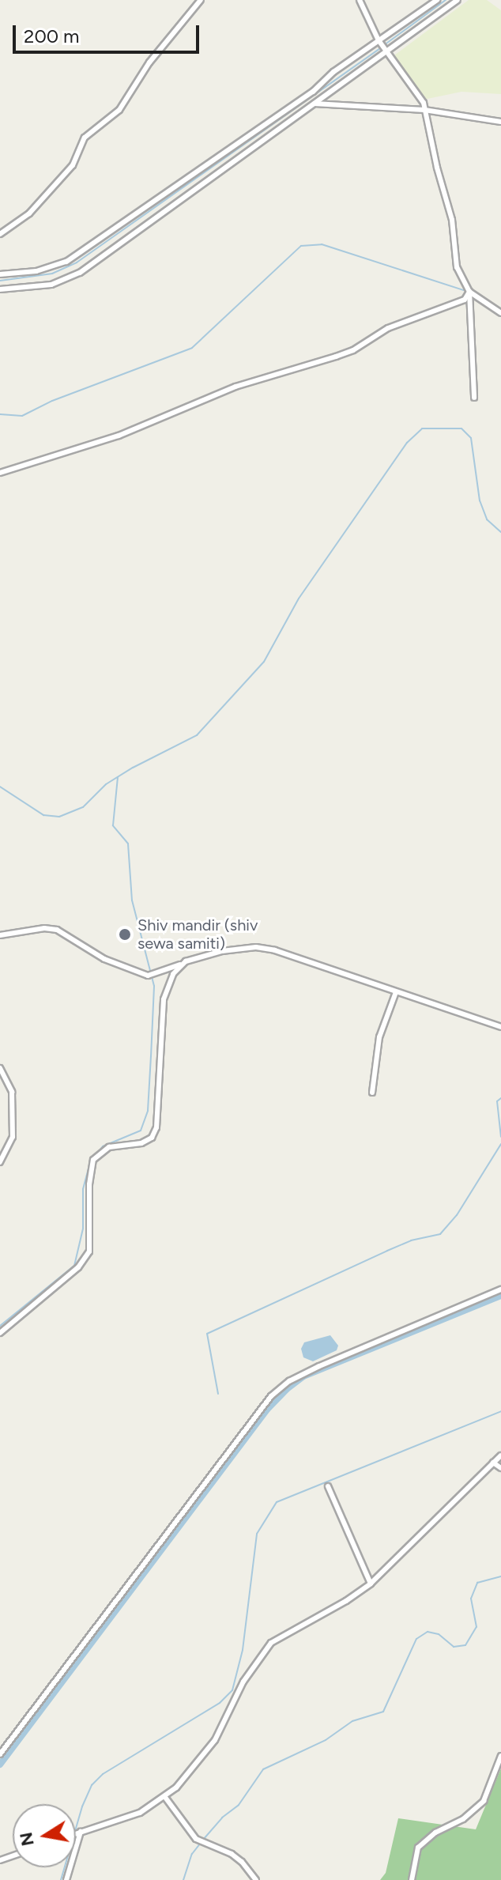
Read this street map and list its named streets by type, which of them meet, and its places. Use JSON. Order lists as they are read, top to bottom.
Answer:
{
  "places": ["Shiv mandir (shiv sewa samiti)"],
  "scale_bar": "200 m",
  "north": "left"
}
